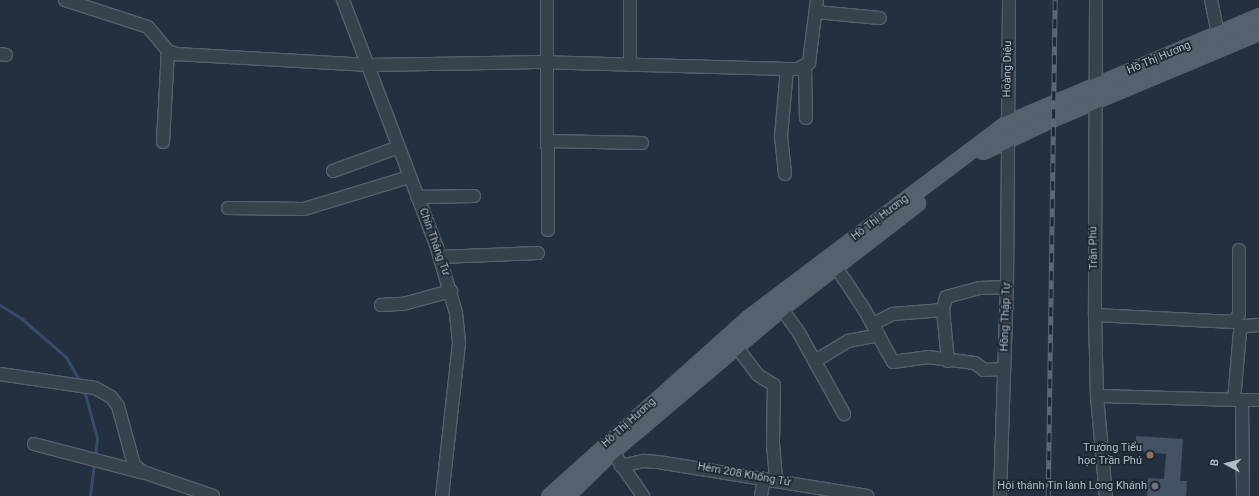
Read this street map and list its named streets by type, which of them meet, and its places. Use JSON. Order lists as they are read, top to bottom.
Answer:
{
  "streets": {
    "main road": ["Hồ Thị Hương"],
    "street": [
      "Hoàng Diệu",
      "Chín Tháng Tư",
      "Trần Phú",
      "Hồng Thập Tự",
      "Hẻm 208 Khổng Tử"
    ]
  },
  "crossings": [
    ["Hồ Thị Hương", "Hoàng Diệu"],
    ["Hồ Thị Hương", "Trần Phú"],
    ["Hồ Thị Hương", "Hồng Thập Tự"],
    ["Hoàng Diệu", "Hồng Thập Tự"]
  ],
  "places": ["Trường Tiểu học Trần Phú", "Hội thánh Tin lành Long Khánh"],
  "north": "left"
}
